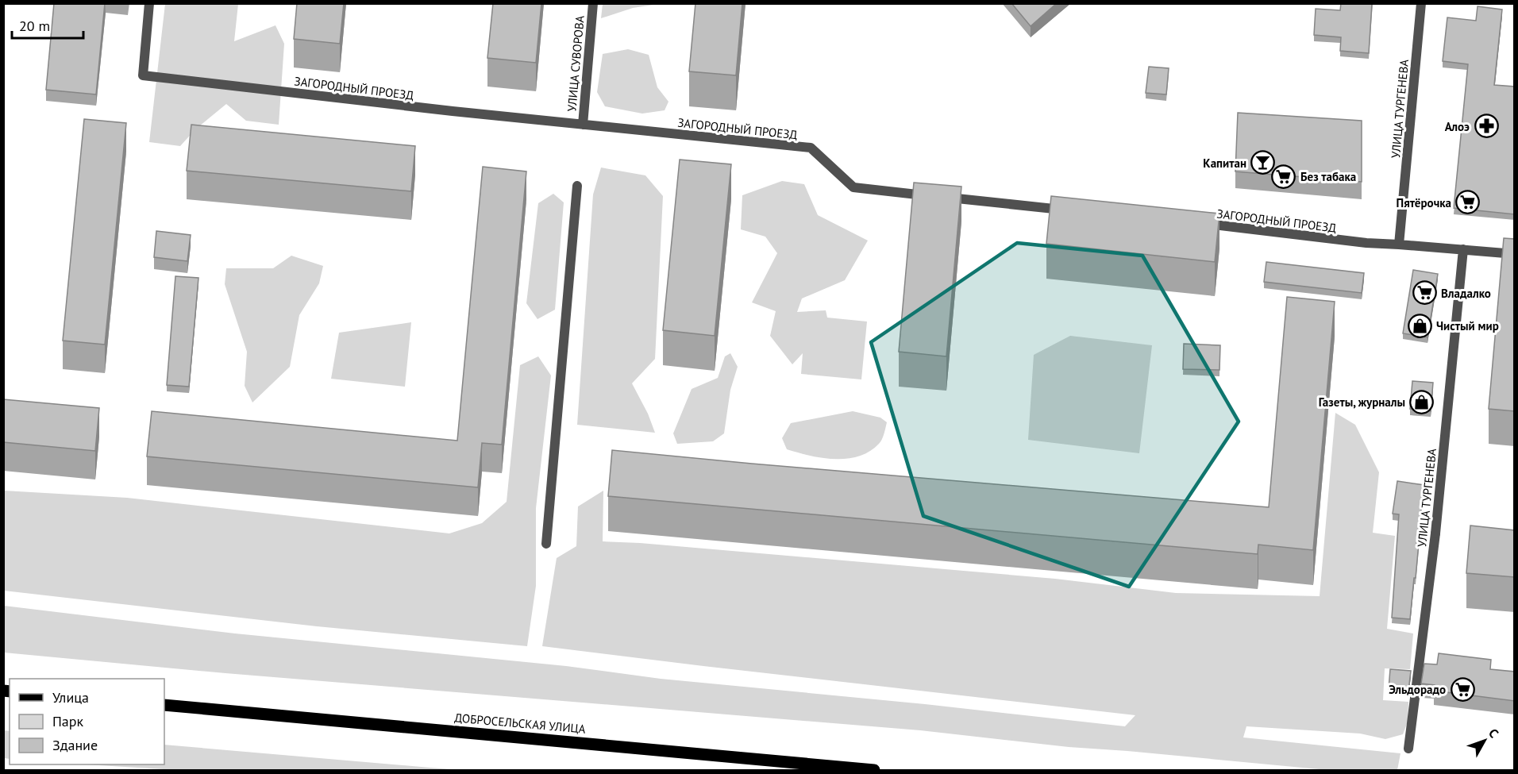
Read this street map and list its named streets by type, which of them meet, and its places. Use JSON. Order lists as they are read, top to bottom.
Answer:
{
  "streets": {
    "main road": ["ДОБРОСЕЛЬСКАЯ УЛИЦА"],
    "street": ["УЛИЦА СУВОРОВА", "ЗАГОРОДНЫЙ ПРОЕЗД", "УЛИЦА ТУРГЕНЕВА"]
  },
  "crossings": [
    ["УЛИЦА СУВОРОВА", "ЗАГОРОДНЫЙ ПРОЕЗД"],
    ["ЗАГОРОДНЫЙ ПРОЕЗД", "УЛИЦА ТУРГЕНЕВА"]
  ],
  "places": {
    "pharmacy": ["Алоэ"],
    "bar": ["Капитан"],
    "supermarket": [
      "Без табака",
      "Пятёрочка",
      "Владалко",
      "Эльдорадо"
    ],
    "shop": ["Чистый мир", "Газеты, журналы"]
  },
  "legend": ["Улица", "Парк", "Здание"],
  "scale_bar": "20 m",
  "north": "top right"
}
